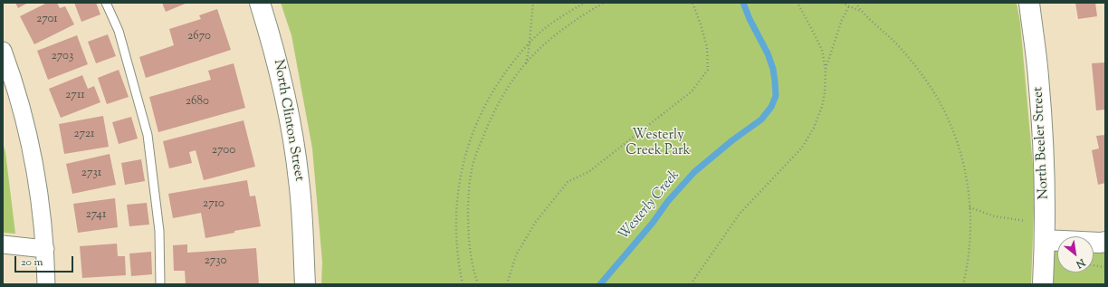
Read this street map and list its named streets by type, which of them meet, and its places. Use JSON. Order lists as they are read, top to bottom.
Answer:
{
  "streets": {
    "street": ["North Clinton Street", "North Beeler Street"]
  },
  "water": ["Westerly Creek"],
  "parks": ["Westerly Creek Park"],
  "house_numbers": [
    "2701",
    "2670",
    "2703",
    "2711",
    "2680",
    "2721",
    "2700",
    "2731",
    "2710",
    "2741",
    "2730"
  ],
  "scale_bar": "20 m",
  "north": "bottom right"
}
